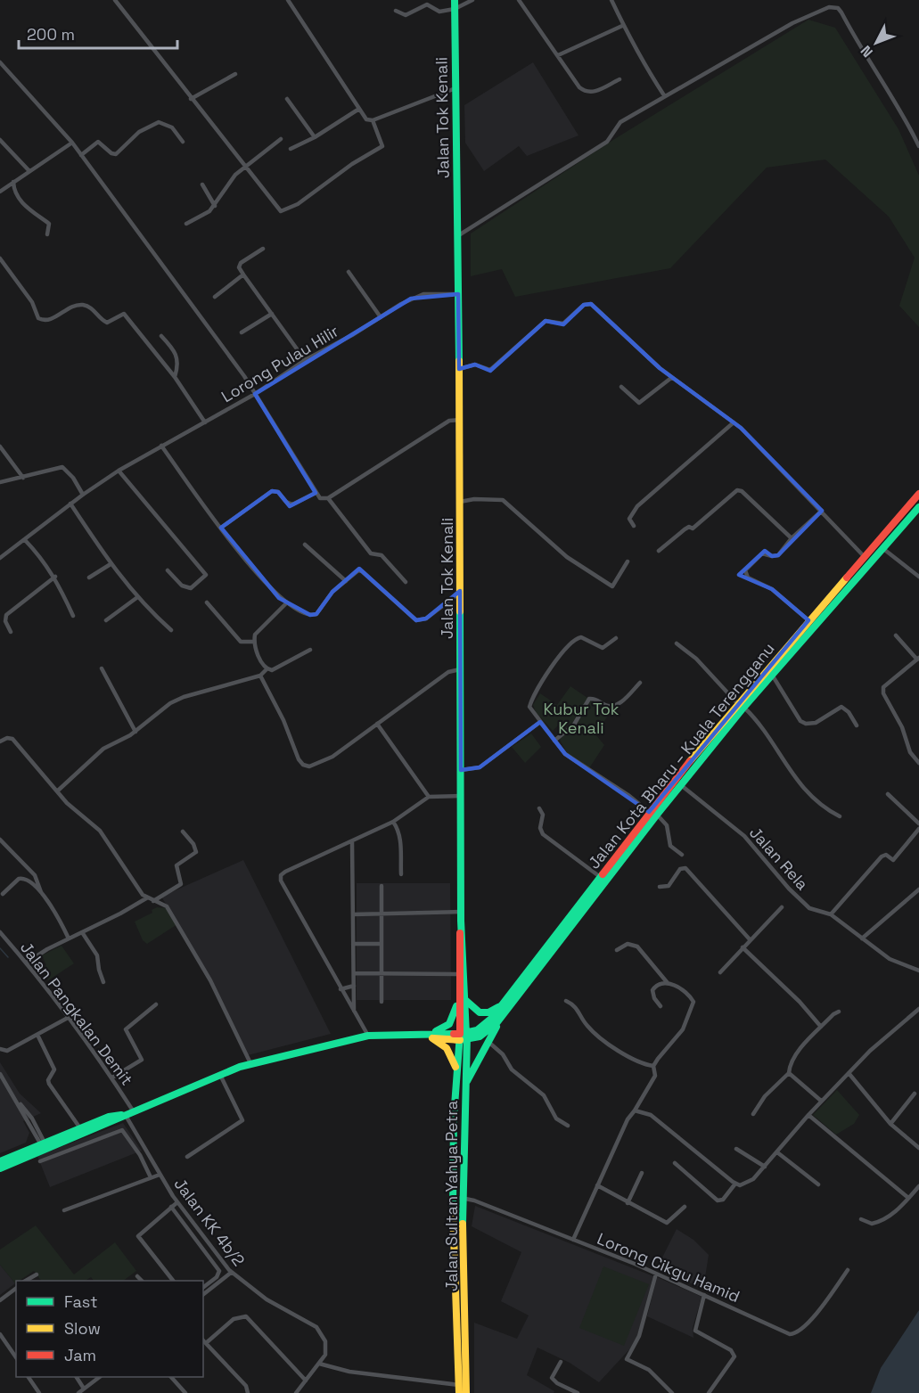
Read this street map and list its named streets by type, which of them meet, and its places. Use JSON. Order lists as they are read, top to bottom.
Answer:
{
  "streets": {
    "main road": ["Jalan Tok Kenali", "Jalan Kota Bharu – Kuala Terengganu", "Jalan Sultan Yahya Petra"],
    "street": [
      "Lorong Pulau Hilir",
      "Jalan Rela",
      "Jalan Pangkalan Demit",
      "Jalan KK 4b/2",
      "Lorong Cikgu Hamid"
    ]
  },
  "crossings": [
    ["Jalan Tok Kenali", "Lorong Pulau Hilir"],
    ["Jalan Tok Kenali", "Jalan Kota Bharu – Kuala Terengganu"],
    ["Jalan Tok Kenali", "Jalan Sultan Yahya Petra"],
    ["Jalan Kota Bharu – Kuala Terengganu", "Jalan Rela"],
    ["Jalan Kota Bharu – Kuala Terengganu", "Jalan Sultan Yahya Petra"],
    ["Jalan Sultan Yahya Petra", "Lorong Cikgu Hamid"]
  ],
  "parks": ["Kubur Tok Kenali"],
  "legend": ["Fast", "Slow", "Jam"],
  "scale_bar": "200 m",
  "north": "bottom left"
}
